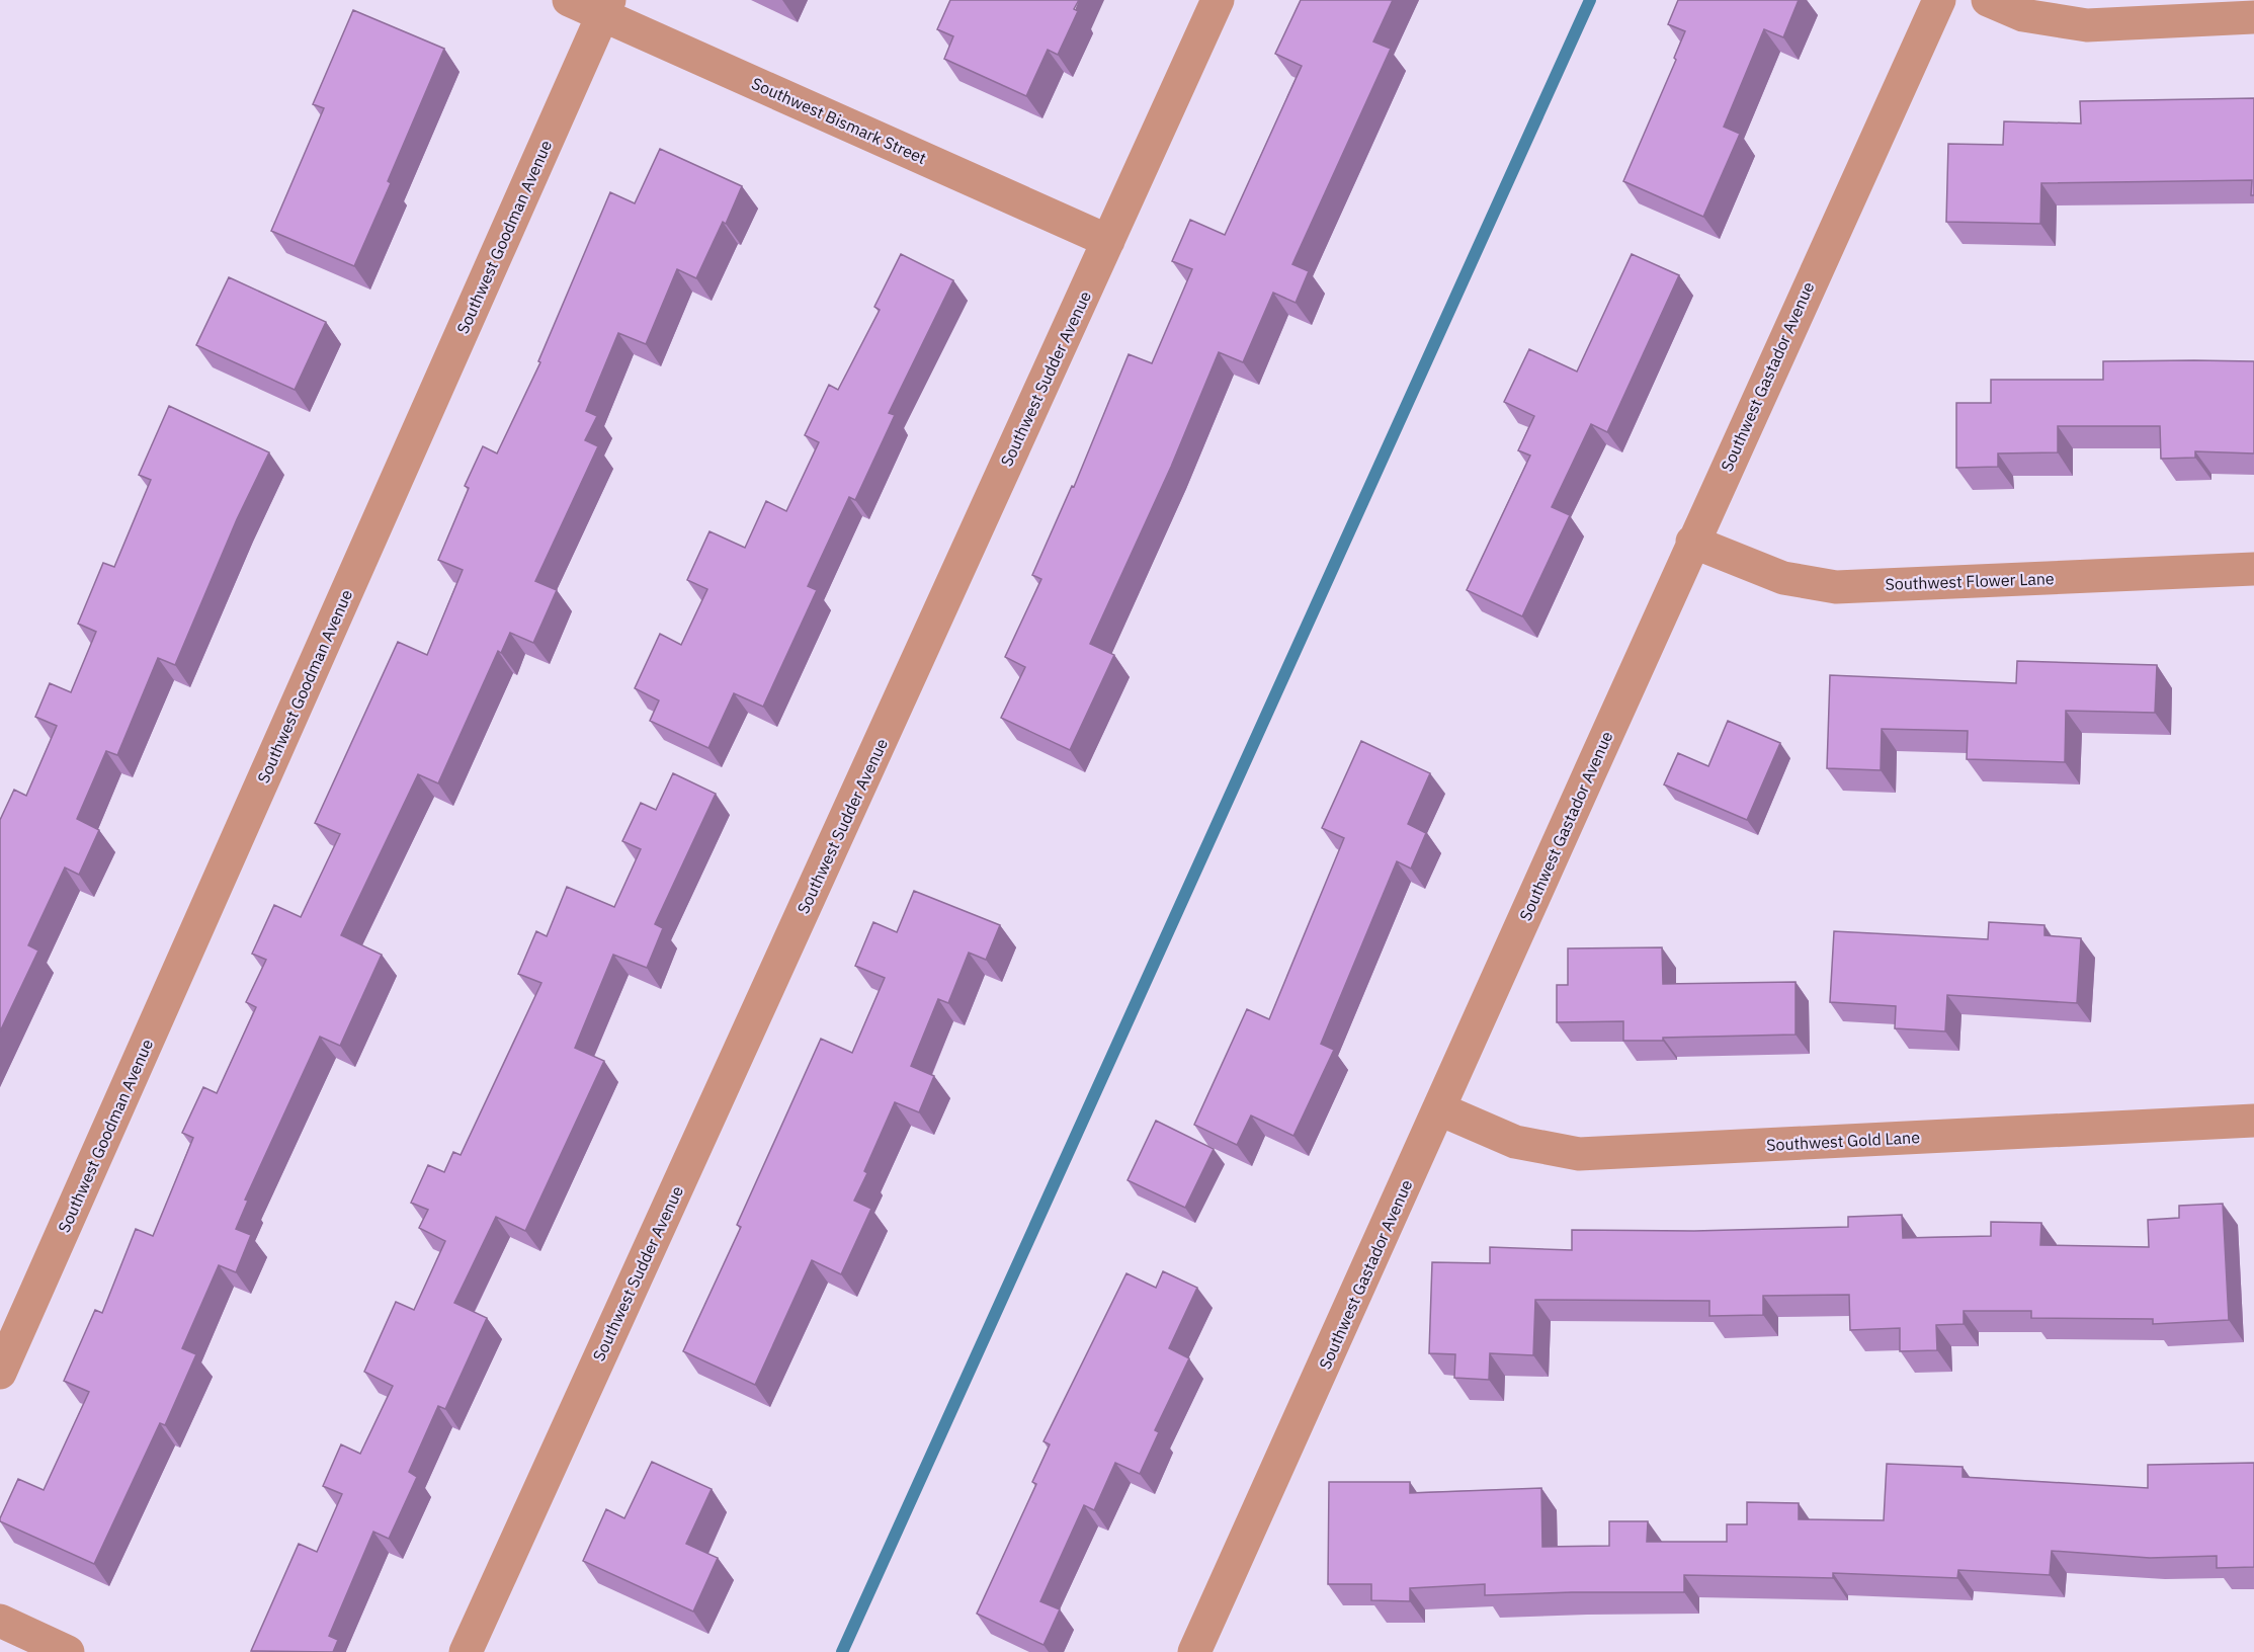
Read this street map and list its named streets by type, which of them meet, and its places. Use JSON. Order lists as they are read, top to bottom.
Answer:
{
  "streets": {
    "street": [
      "Southwest Bismark Street",
      "Southwest Goodman Avenue",
      "Southwest Gastador Avenue",
      "Southwest Sudder Avenue",
      "Southwest Flower Lane",
      "Southwest Gold Lane"
    ]
  },
  "crossings": [
    ["Southwest Bismark Street", "Southwest Goodman Avenue"],
    ["Southwest Bismark Street", "Southwest Sudder Avenue"],
    ["Southwest Gastador Avenue", "Southwest Flower Lane"],
    ["Southwest Gastador Avenue", "Southwest Gold Lane"]
  ]
}
